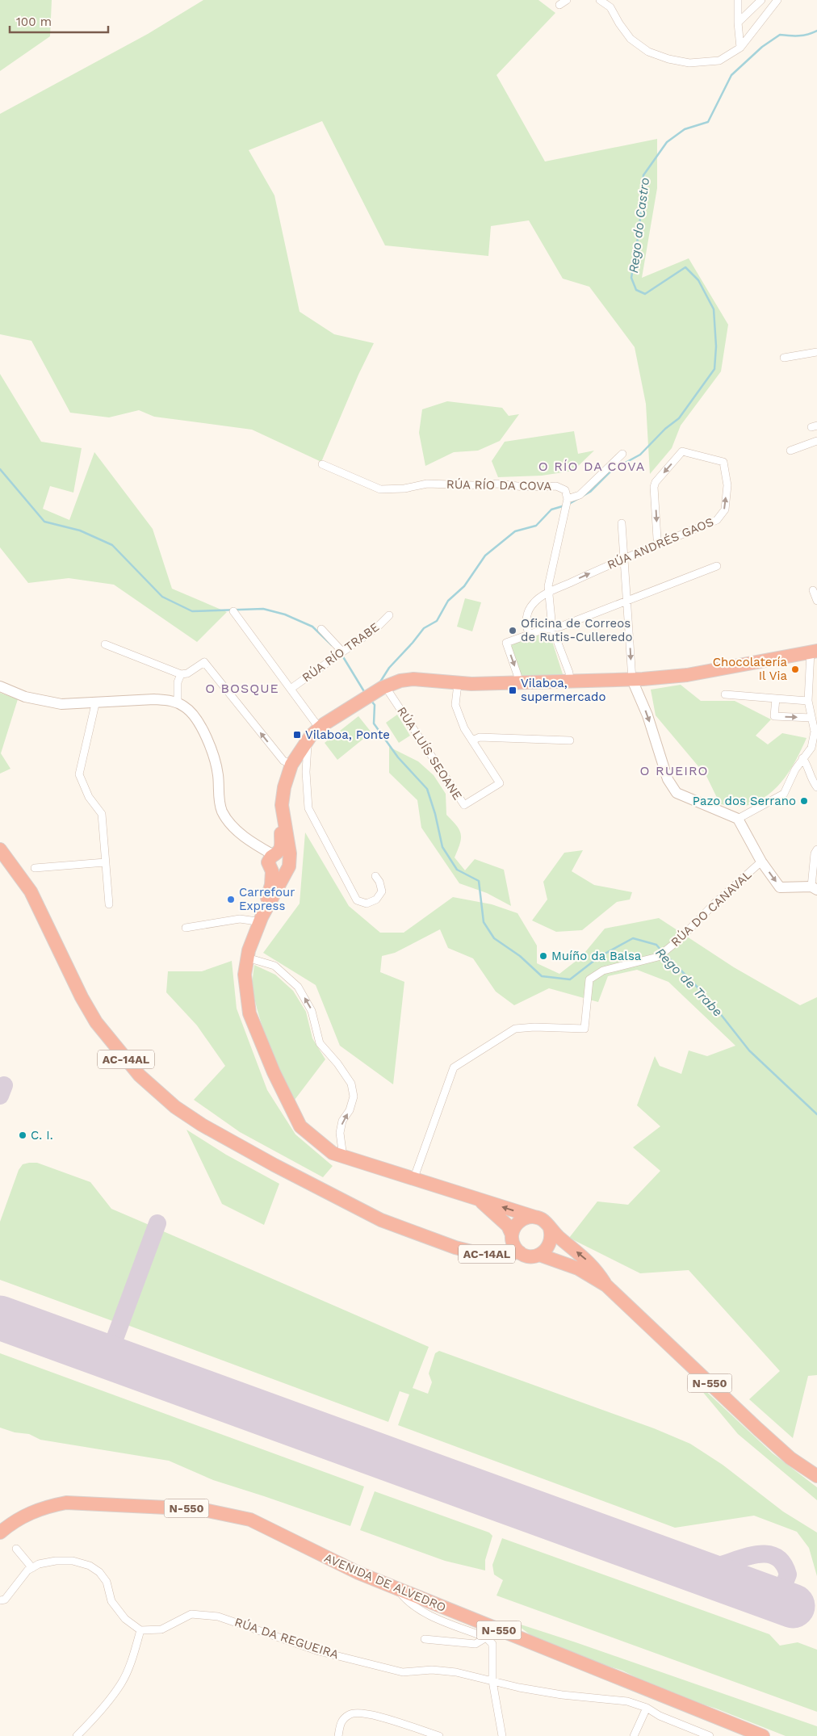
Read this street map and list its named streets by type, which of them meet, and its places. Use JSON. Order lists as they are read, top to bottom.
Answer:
{
  "streets": {
    "highway": ["AC-14AL", "N-550", "AVENIDA DE ALVEDRO"],
    "street": [
      "RÚA RÍO DA COVA",
      "RÚA ANDRÉS GAOS",
      "RÚA RÍO TRABE",
      "RÚA LUÍS SEOANE",
      "RÚA DO CANAVAL",
      "RÚA DA REGUEIRA"
    ]
  },
  "crossings": [
    ["RÚA RÍO DA COVA", "RÚA ANDRÉS GAOS"],
    ["AC-14AL", "N-550"]
  ],
  "districts": ["O RÍO DA COVA", "O BOSQUE", "O RUEIRO"],
  "water": ["Rego do Castro", "Rego de Trabe"],
  "places": {
    "other": [
      "Oficina de Correos de Rutis-Culleredo",
      "Chocolatería Il Via",
      "Pazo dos Serrano",
      "Carrefour Express",
      "Muíño da Balsa",
      "C. I."
    ],
    "transit": ["Vilaboa, supermercado", "Vilaboa, Ponte"]
  },
  "scale_bar": "100 m"
}
